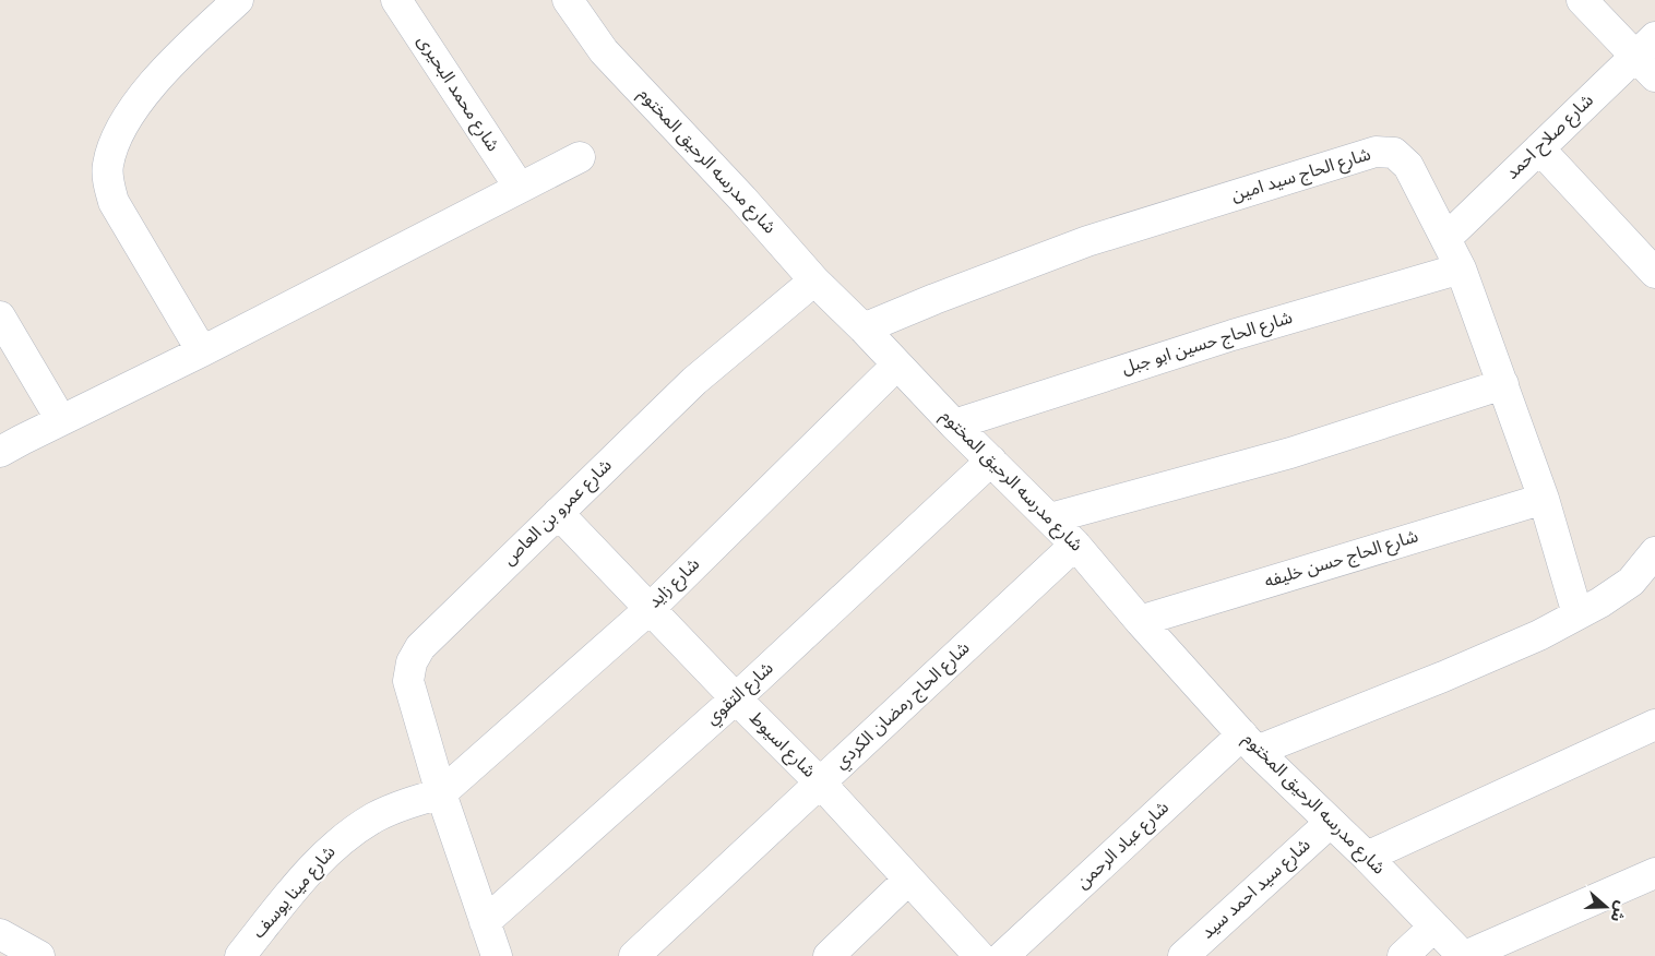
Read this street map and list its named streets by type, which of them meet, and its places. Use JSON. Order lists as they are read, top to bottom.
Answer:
{
  "streets": {
    "street": [
      "شارع محمد البحيرى",
      "شارع صلاح احمد",
      "شارع مدرسه الرحيق المختوم",
      "شارع الحاج سيد امين",
      "شارع الحاج حسين ابو جبل",
      "شارع عمرو بن العاص",
      "شارع الحاج حسن خليفه",
      "شارع زايد",
      "شارع التقوي",
      "شارع الحاج رمضان الكردي",
      "شارع اسيوط",
      "شارع عباد الرحمن",
      "شارع سيد احمد سيد",
      "شارع مينا يوسف"
    ]
  },
  "crossings": [
    ["شارع صلاح احمد", "شارع الحاج سيد امين"],
    ["شارع مدرسه الرحيق المختوم", "شارع الحاج سيد امين"],
    ["شارع مدرسه الرحيق المختوم", "شارع الحاج حسين ابو جبل"],
    ["شارع مدرسه الرحيق المختوم", "شارع عمرو بن العاص"],
    ["شارع مدرسه الرحيق المختوم", "شارع الحاج حسن خليفه"],
    ["شارع مدرسه الرحيق المختوم", "شارع زايد"],
    ["شارع مدرسه الرحيق المختوم", "شارع التقوي"],
    ["شارع مدرسه الرحيق المختوم", "شارع الحاج رمضان الكردي"],
    ["شارع مدرسه الرحيق المختوم", "شارع عباد الرحمن"],
    ["شارع مدرسه الرحيق المختوم", "شارع سيد احمد سيد"],
    ["شارع الحاج سيد امين", "شارع الحاج حسين ابو جبل"],
    ["شارع الحاج سيد امين", "شارع الحاج حسن خليفه"],
    ["شارع عمرو بن العاص", "شارع زايد"],
    ["شارع عمرو بن العاص", "شارع التقوي"],
    ["شارع عمرو بن العاص", "شارع اسيوط"],
    ["شارع عمرو بن العاص", "شارع مينا يوسف"],
    ["شارع زايد", "شارع اسيوط"],
    ["شارع زايد", "شارع مينا يوسف"],
    ["شارع التقوي", "شارع اسيوط"],
    ["شارع الحاج رمضان الكردي", "شارع اسيوط"]
  ],
  "north": "right"
}
